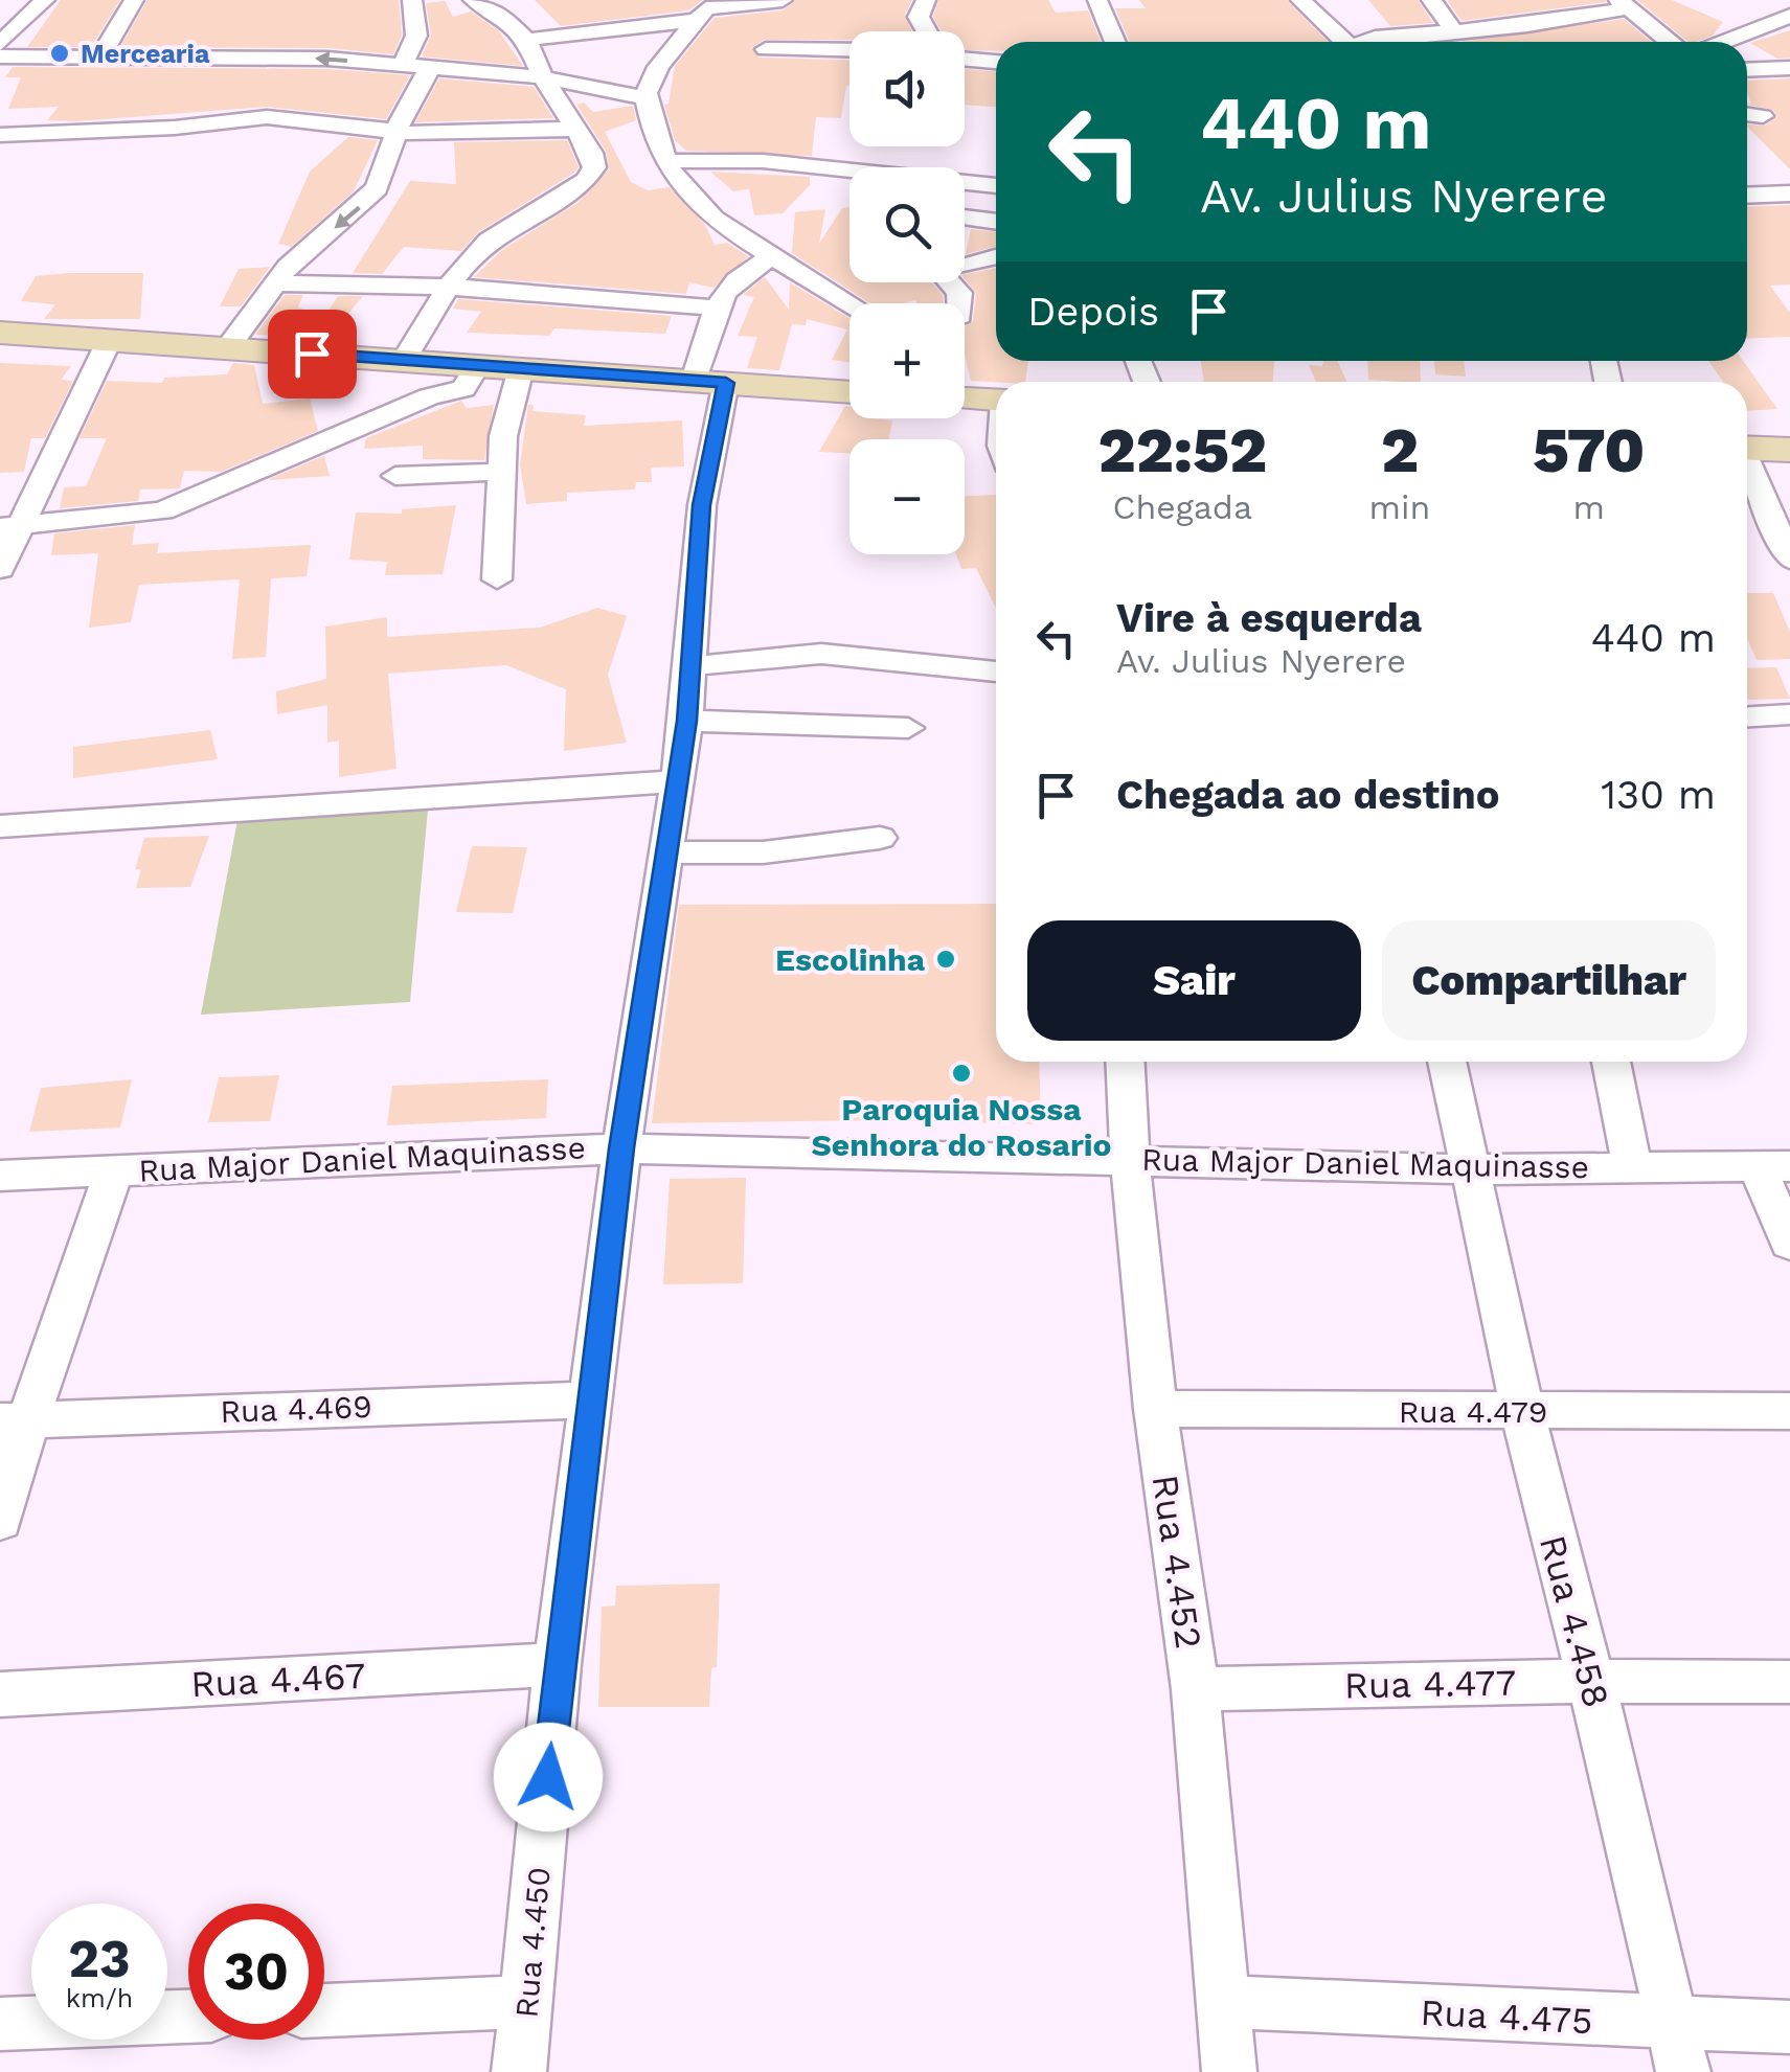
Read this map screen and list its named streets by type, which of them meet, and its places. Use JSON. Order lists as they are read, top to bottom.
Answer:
{
  "streets": {
    "street": [
      "Rua Major Daniel Maquinasse",
      "Rua 4.469",
      "Rua 4.479",
      "Rua 4.452",
      "Rua 4.458",
      "Rua 4.467",
      "Rua 4.477",
      "Rua 4.450",
      "Rua 4.475"
    ]
  },
  "crossings": [
    ["Rua Major Daniel Maquinasse", "Rua 4.452"],
    ["Rua Major Daniel Maquinasse", "Rua 4.458"],
    ["Rua Major Daniel Maquinasse", "Rua 4.450"],
    ["Rua 4.469", "Rua 4.450"],
    ["Rua 4.479", "Rua 4.452"],
    ["Rua 4.479", "Rua 4.458"],
    ["Rua 4.452", "Rua 4.477"],
    ["Rua 4.452", "Rua 4.475"],
    ["Rua 4.458", "Rua 4.477"],
    ["Rua 4.458", "Rua 4.475"],
    ["Rua 4.467", "Rua 4.450"]
  ],
  "places": ["Mercearia", "Escolinha", "Paroquia Nossa Senhora do Rosario"],
  "page": {
    "map_buttons": ["+", "−"],
    "turn": ["440 m", "Av. Julius Nyerere"],
    "then": "Depois",
    "eta": [
      "22:52",
      "Chegada",
      "2",
      "min",
      "570",
      "m"
    ],
    "list": [
      {
        "name": "Vire à esquerda",
        "note": "Av. Julius Nyerere",
        "value": "440 m"
      },
      {
        "name": "Chegada ao destino",
        "value": "130 m"
      }
    ],
    "buttons": ["Sair", "Compartilhar"],
    "speed": "23 km/h",
    "limit": "30"
  }
}
